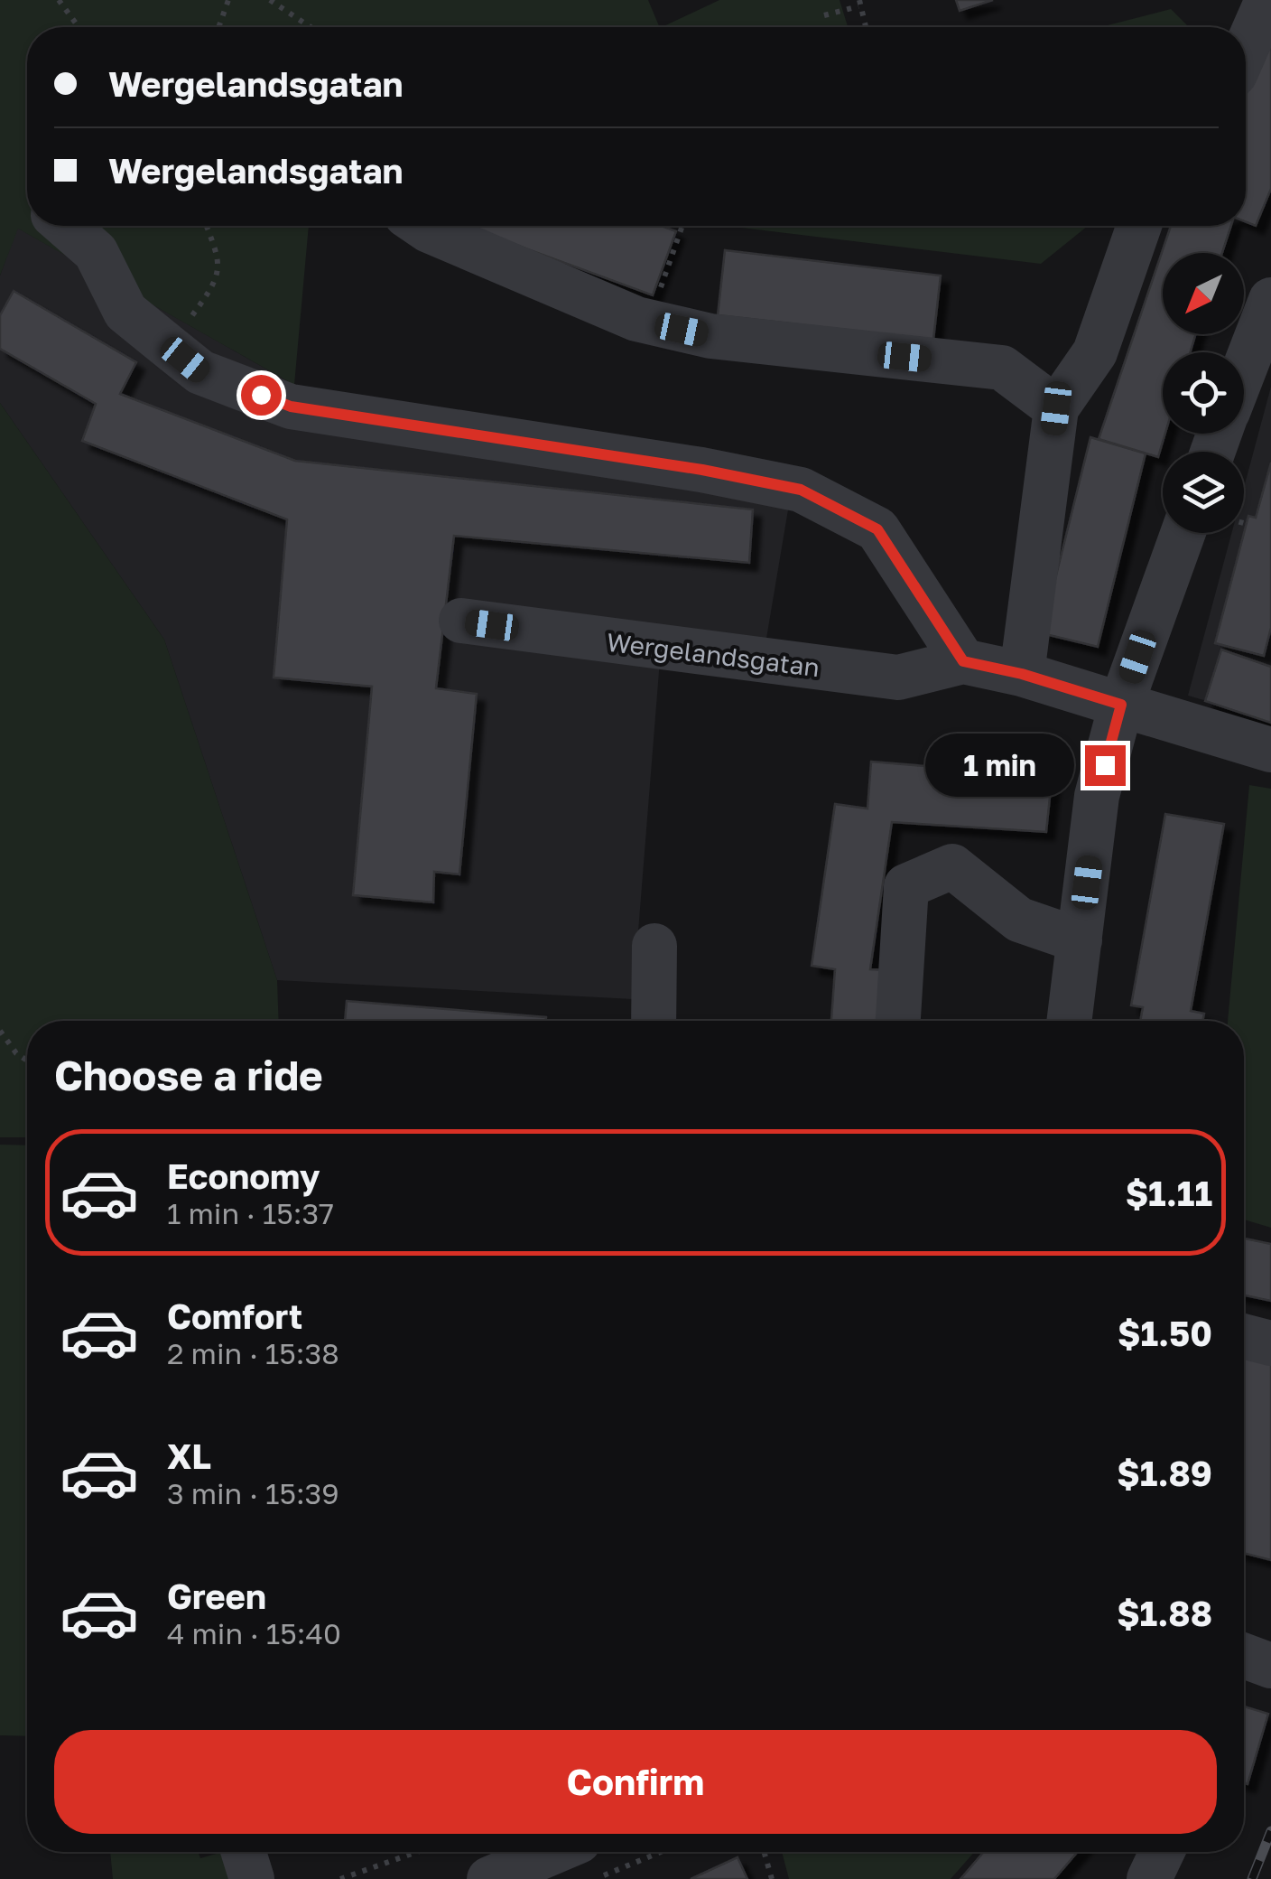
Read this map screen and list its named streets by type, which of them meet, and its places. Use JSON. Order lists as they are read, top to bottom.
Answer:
{
  "streets": {
    "street": ["Wergelandsgatan"]
  },
  "north": "bottom left",
  "page": {
    "banner": ["Wergelandsgatan", "Wergelandsgatan"],
    "bubble": "1 min",
    "heading": "Choose a ride",
    "list": [
      {
        "name": "Economy",
        "note": "1 min · 15:37",
        "value": "$1.11"
      },
      {
        "name": "Comfort",
        "note": "2 min · 15:38",
        "value": "$1.50"
      },
      {
        "name": "XL",
        "note": "3 min · 15:39",
        "value": "$1.89"
      },
      {
        "name": "Green",
        "note": "4 min · 15:40",
        "value": "$1.88"
      }
    ],
    "buttons": "Confirm"
  }
}
